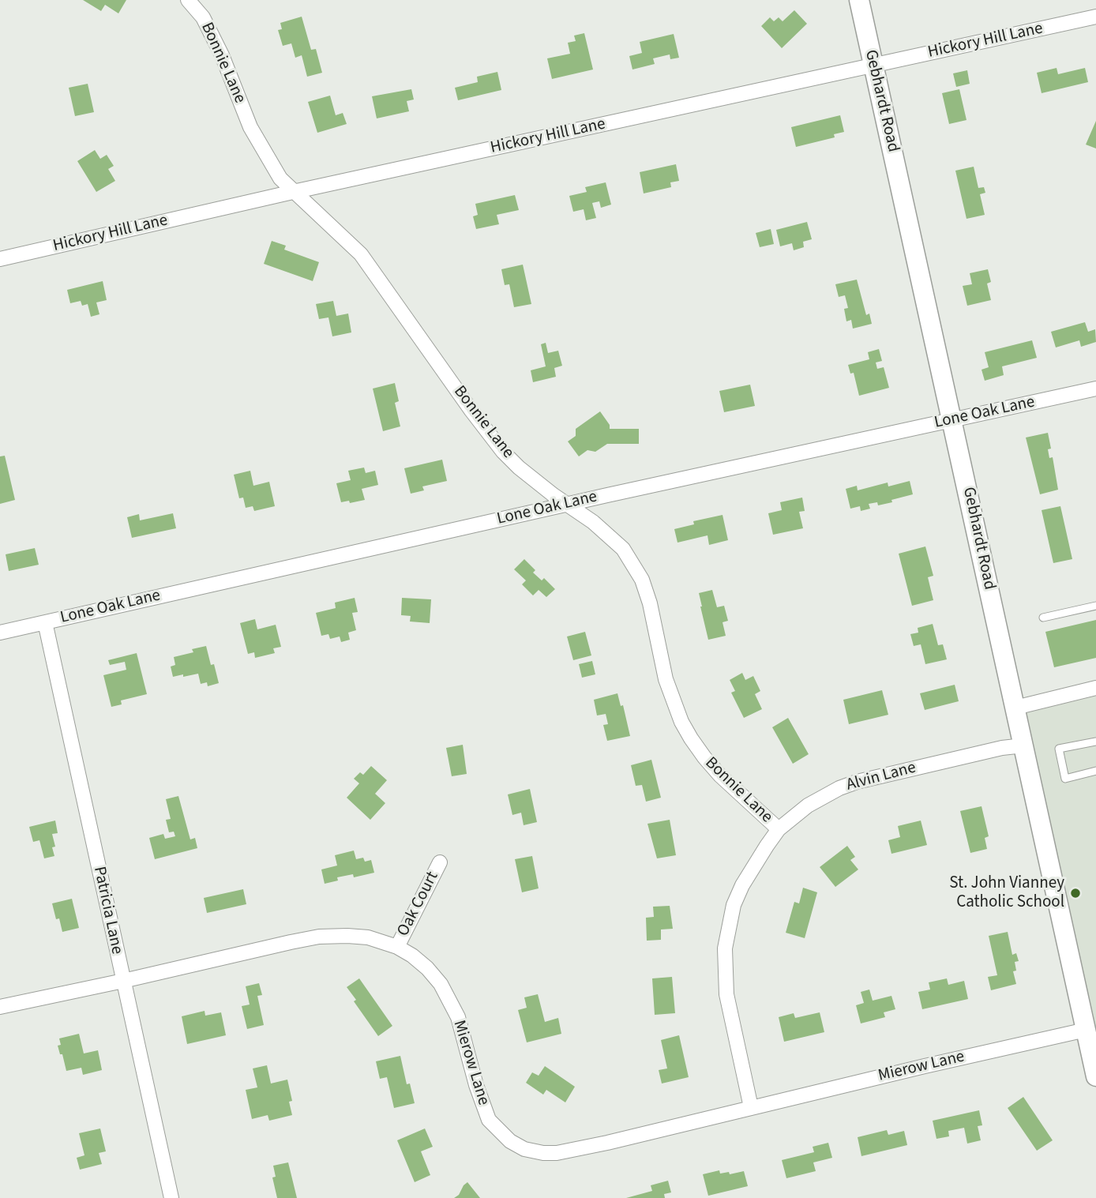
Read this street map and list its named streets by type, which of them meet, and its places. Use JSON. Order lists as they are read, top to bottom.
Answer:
{
  "streets": {
    "street": [
      "Hickory Hill Lane",
      "Bonnie Lane",
      "Gebhardt Road",
      "Lone Oak Lane",
      "Alvin Lane",
      "Oak Court",
      "Patricia Lane",
      "Mierow Lane"
    ]
  },
  "crossings": [
    ["Hickory Hill Lane", "Bonnie Lane"],
    ["Hickory Hill Lane", "Gebhardt Road"],
    ["Bonnie Lane", "Lone Oak Lane"],
    ["Bonnie Lane", "Alvin Lane"],
    ["Gebhardt Road", "Lone Oak Lane"],
    ["Gebhardt Road", "Alvin Lane"],
    ["Gebhardt Road", "Mierow Lane"],
    ["Lone Oak Lane", "Patricia Lane"],
    ["Alvin Lane", "Mierow Lane"],
    ["Oak Court", "Mierow Lane"],
    ["Patricia Lane", "Mierow Lane"]
  ],
  "places": ["St. John Vianney Catholic School"]
}
